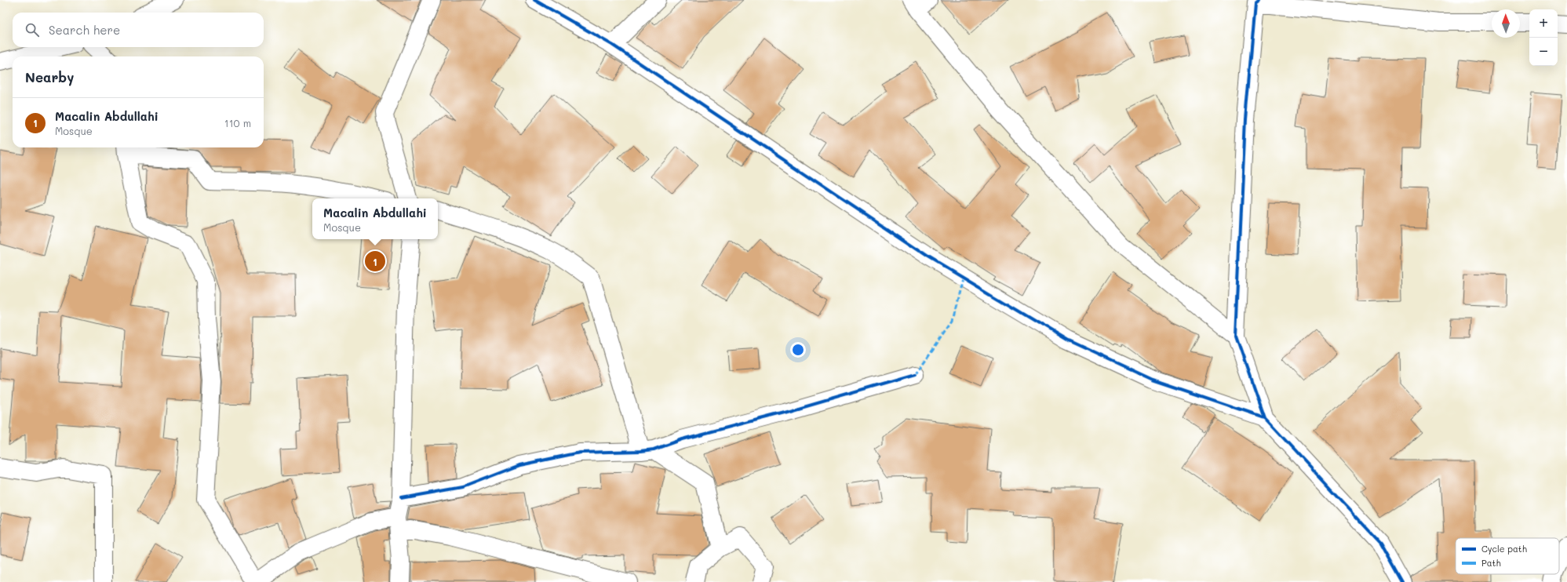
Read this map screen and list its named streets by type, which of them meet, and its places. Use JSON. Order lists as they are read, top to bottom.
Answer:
{
  "legend": ["Cycle path", "Path"],
  "north": "top",
  "page": {
    "map_buttons": ["+", "−"],
    "search": "Search here",
    "heading": "Nearby",
    "list": [
      {
        "mark": "1",
        "name": "Macalin Abdullahi",
        "note": "Mosque",
        "value": "110 m"
      }
    ],
    "popup": ["Macalin Abdullahi", "Mosque"],
    "pins": "1"
  }
}
